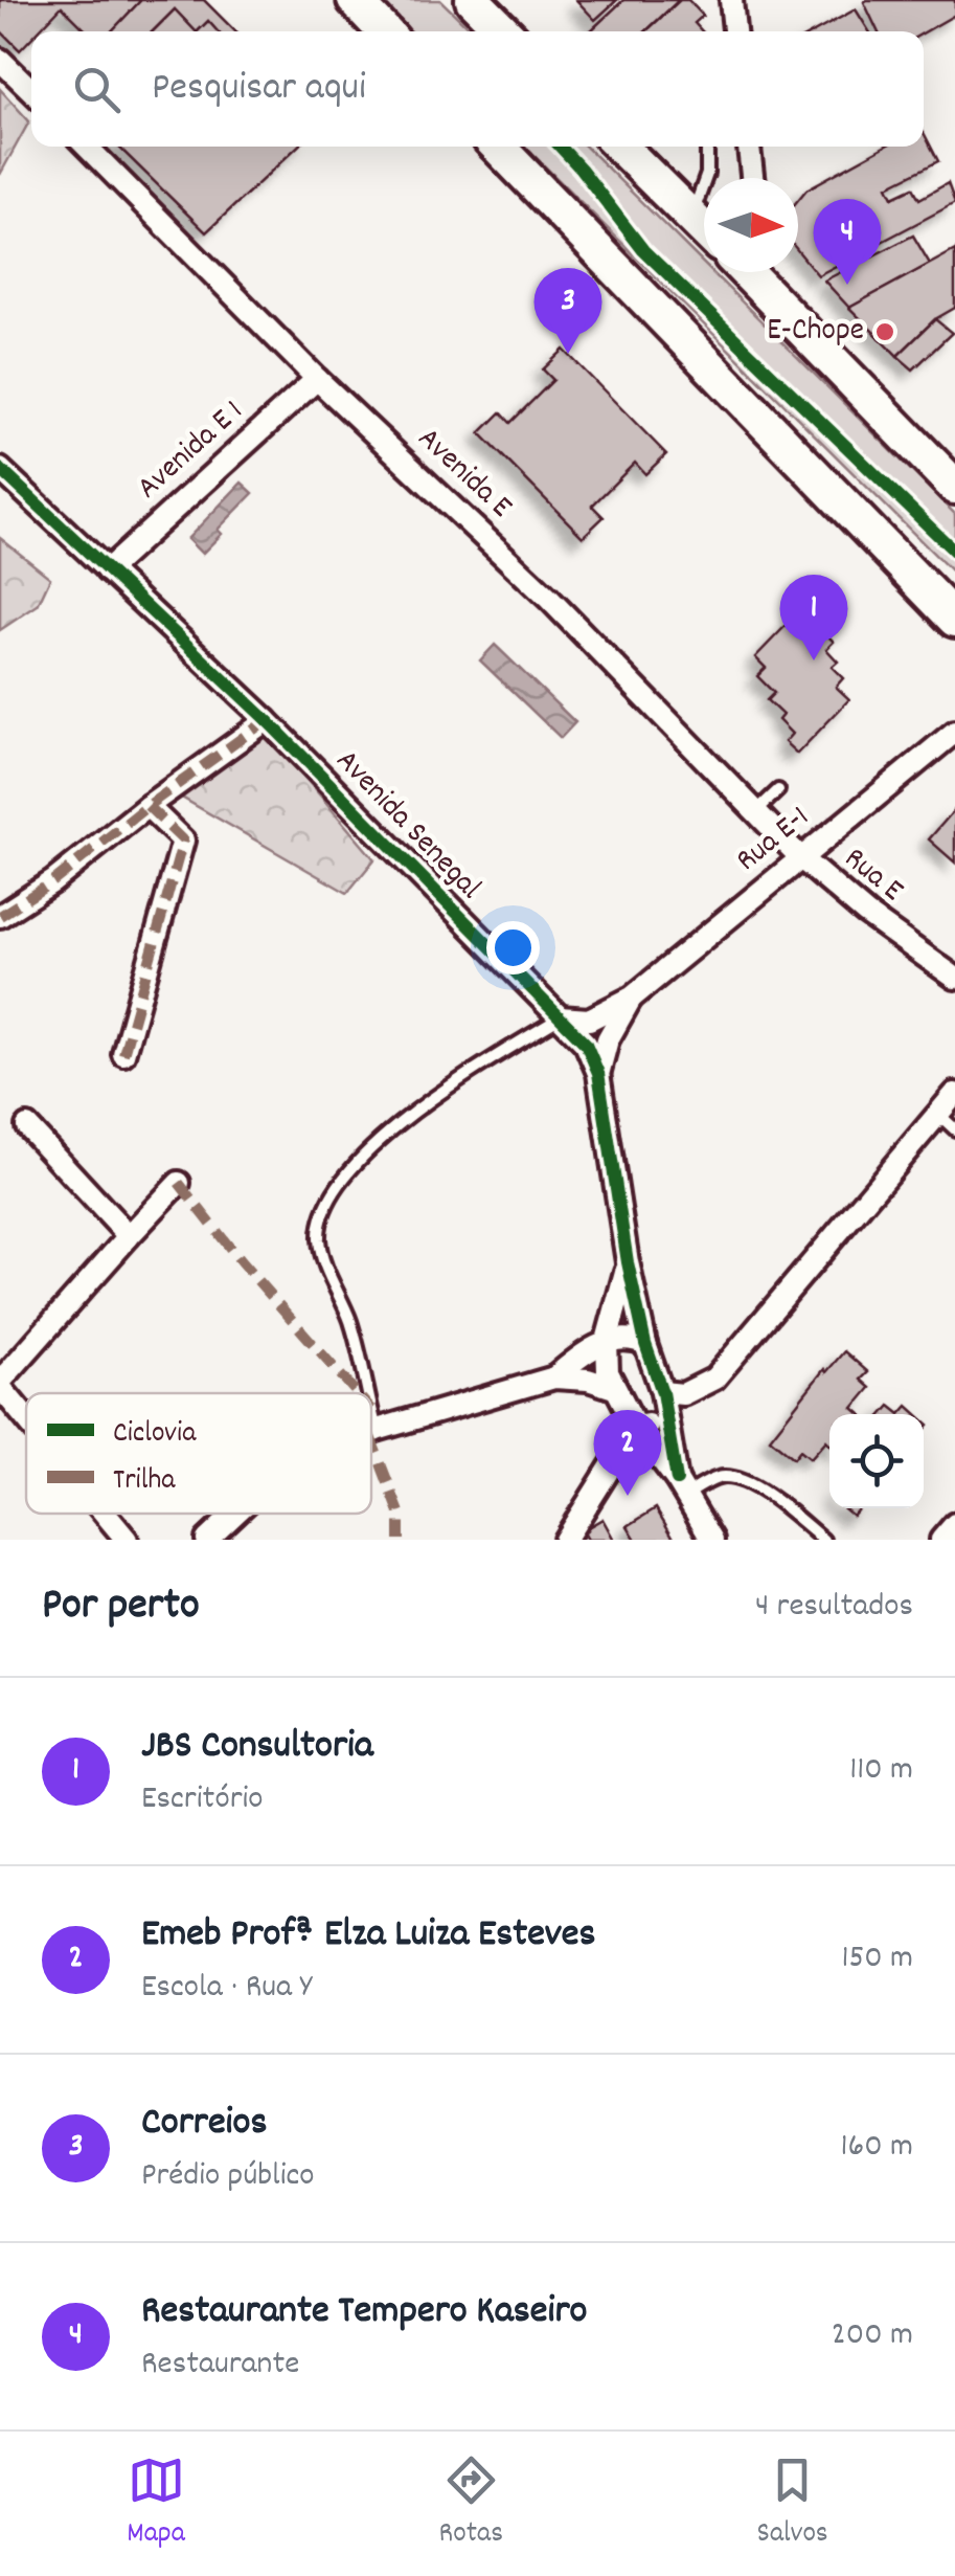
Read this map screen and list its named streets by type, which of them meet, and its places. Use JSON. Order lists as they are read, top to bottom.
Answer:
{
  "streets": {
    "street": [
      "Avenida E 1",
      "Avenida E",
      "Avenida Senegal",
      "Rua E-1",
      "Rua E"
    ]
  },
  "crossings": [
    ["Avenida E 1", "Avenida E"],
    ["Avenida E 1", "Avenida Senegal"],
    ["Avenida E", "Rua E-1"],
    ["Avenida E", "Rua E"],
    ["Avenida Senegal", "Rua E-1"],
    ["Rua E-1", "Rua E"]
  ],
  "places": ["E-Chope"],
  "legend": ["Ciclovia", "Trilha"],
  "north": "right",
  "page": {
    "search": "Pesquisar aqui",
    "pins": [
      "4",
      "3",
      "1",
      "2"
    ],
    "heading": ["Por perto", "4 resultados"],
    "list": [
      {
        "mark": "1",
        "name": "JBS Consultoria",
        "note": "Escritório",
        "value": "110 m"
      },
      {
        "mark": "2",
        "name": "Emeb Profª Elza Luiza Esteves",
        "note": "Escola · Rua Y",
        "value": "150 m"
      },
      {
        "mark": "3",
        "name": "Correios",
        "note": "Prédio público",
        "value": "160 m"
      },
      {
        "mark": "4",
        "name": "Restaurante Tempero Kaseiro",
        "note": "Restaurante",
        "value": "200 m"
      }
    ],
    "nav": ["Mapa", "Rotas", "Salvos"]
  }
}
